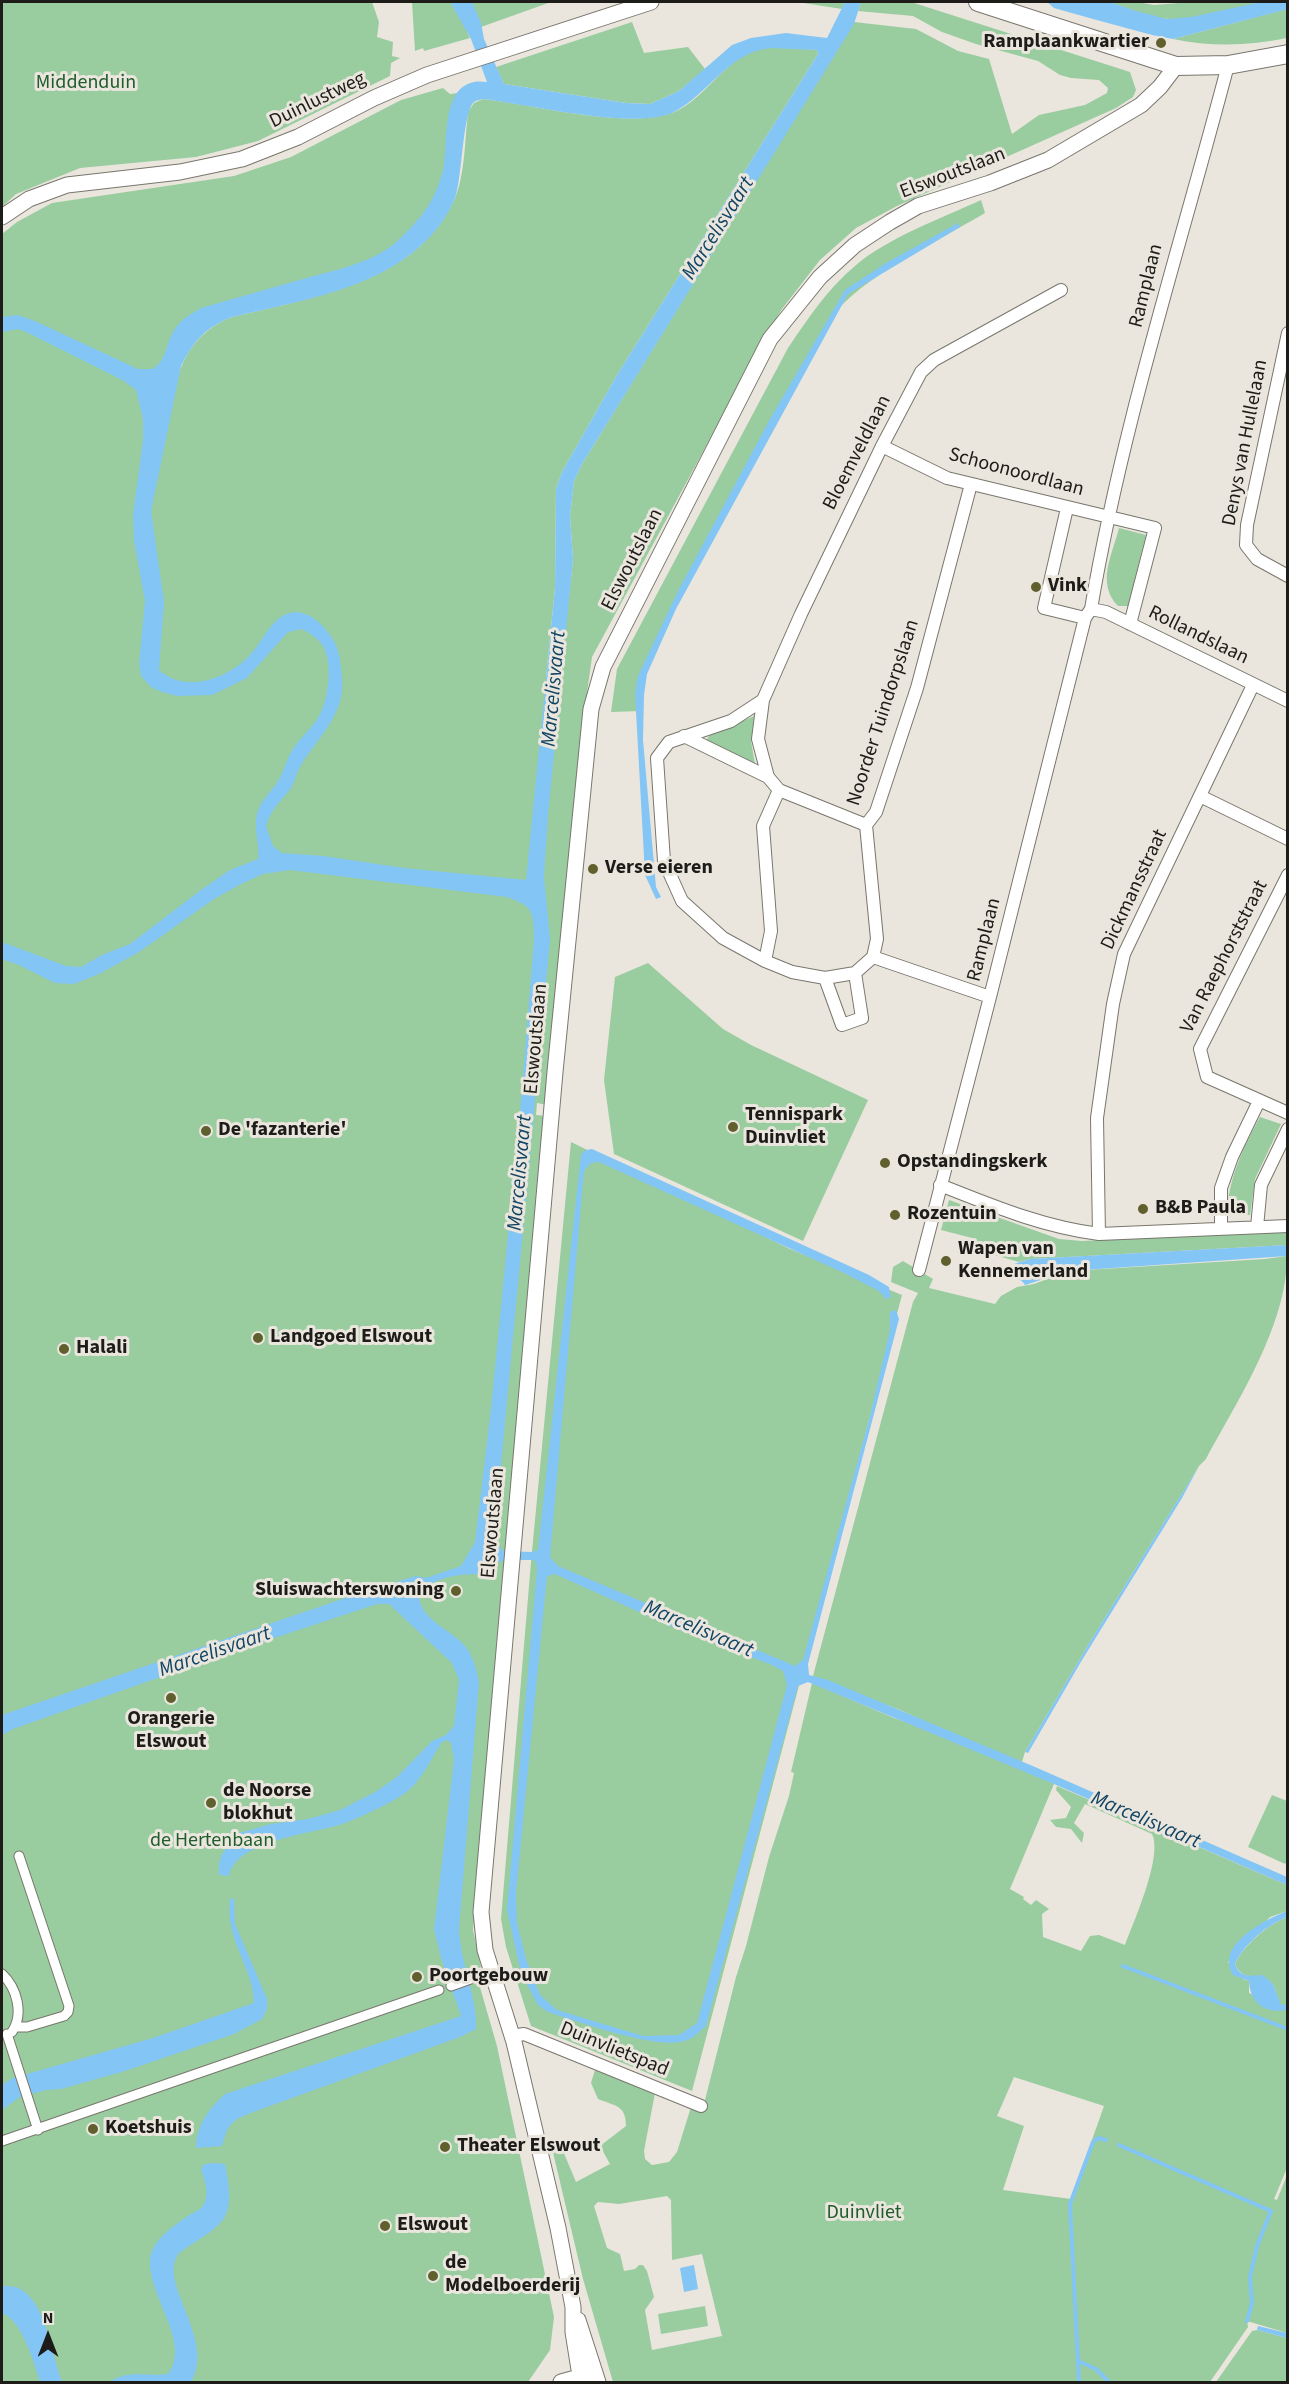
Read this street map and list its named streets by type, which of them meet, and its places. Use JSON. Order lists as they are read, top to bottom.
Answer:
{
  "streets": {
    "street": [
      "Duinlustweg",
      "Elswoutslaan",
      "Ramplaan",
      "Denys van Hullelaan",
      "Bloemveldlaan",
      "Schoonoordlaan",
      "Rollandslaan",
      "Noorder Tuindorpslaan",
      "Dickmansstraat",
      "Van Raephorststraat",
      "Duinvlietspad"
    ]
  },
  "crossings": [
    ["Elswoutslaan", "Duinvlietspad"],
    ["Ramplaan", "Schoonoordlaan"],
    ["Ramplaan", "Rollandslaan"],
    ["Bloemveldlaan", "Schoonoordlaan"],
    ["Schoonoordlaan", "Noorder Tuindorpslaan"],
    ["Rollandslaan", "Dickmansstraat"]
  ],
  "water": ["Marcelisvaart"],
  "parks": ["Middenduin", "de Hertenbaan", "Duinvliet"],
  "places": [
    "Ramplaankwartier",
    "Vink",
    "Verse eieren",
    "Tennispark Duinvliet",
    "De 'fazanterie'",
    "Opstandingskerk",
    "B&B Paula",
    "Rozentuin",
    "Wapen van Kennemerland",
    "Landgoed Elswout",
    "Halali",
    "Sluiswachterswoning",
    "Orangerie Elswout",
    "de Noorse blokhut",
    "Poortgebouw",
    "Koetshuis",
    "Theater Elswout",
    "Elswout",
    "de Modelboerderij"
  ],
  "north": "top"
}
